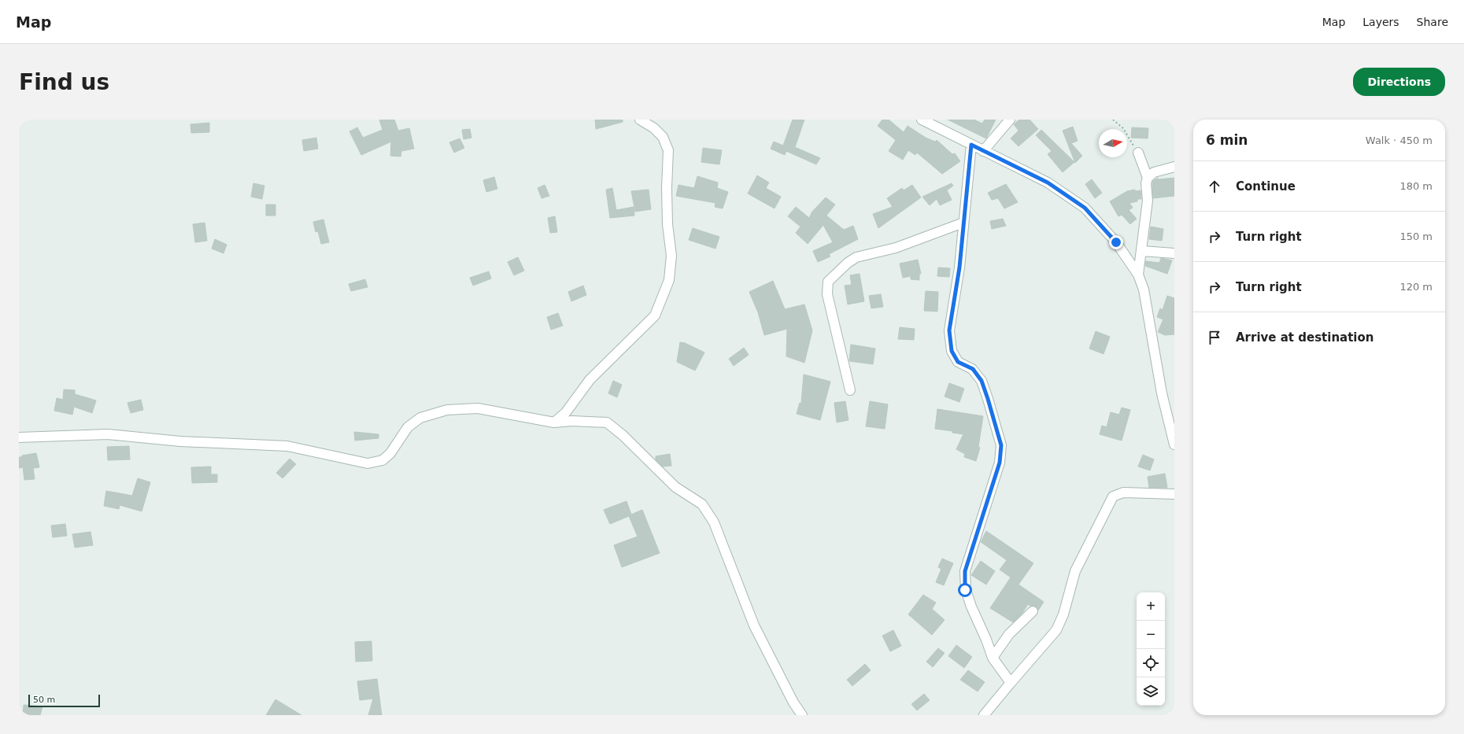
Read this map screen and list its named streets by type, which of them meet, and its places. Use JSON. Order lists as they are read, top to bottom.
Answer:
{
  "scale_bar": "50 m",
  "north": "right",
  "page": {
    "header": "Map",
    "nav": ["Map", "Layers", "Share"],
    "buttons": "Directions",
    "title": "Find us",
    "heading": ["6 min", "Walk · 450 m"],
    "list": [
      ["Continue", "180 m"],
      ["Turn right", "150 m"],
      ["Turn right", "120 m"],
      "Arrive at destination"
    ],
    "map_buttons": ["+", "−"],
    "scale": "50 m"
  }
}
